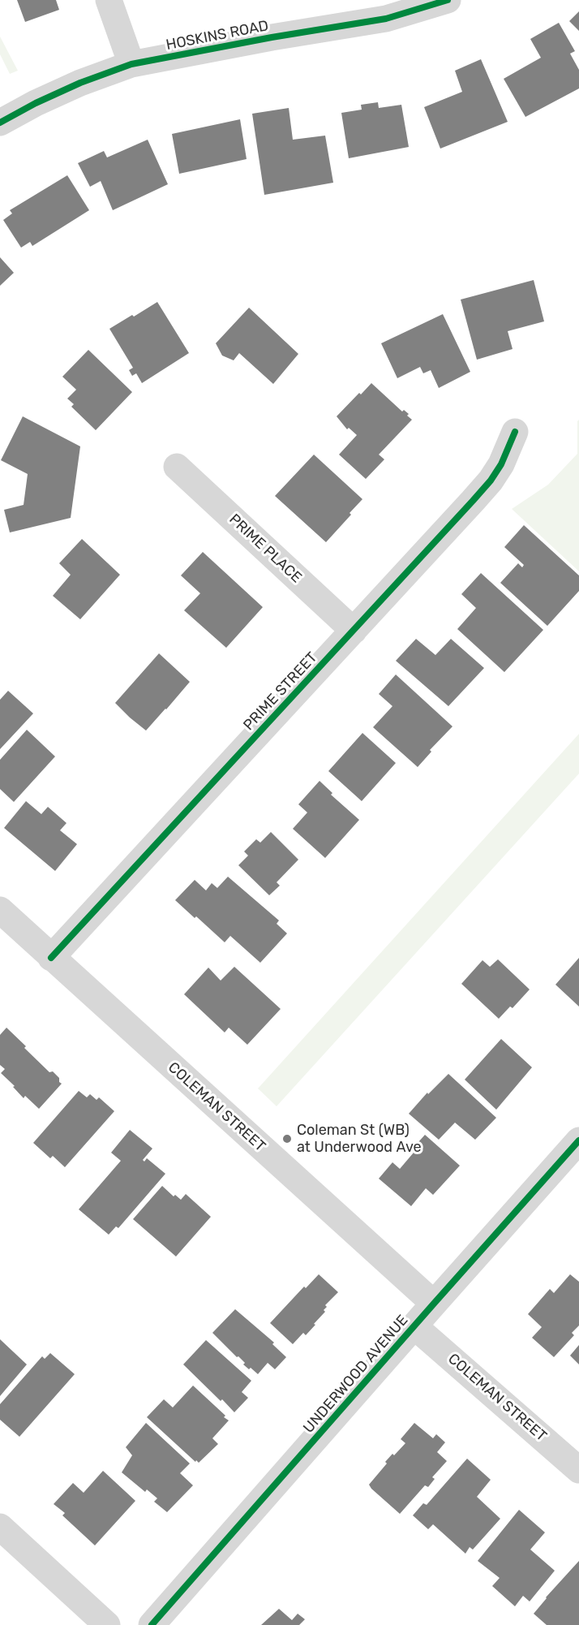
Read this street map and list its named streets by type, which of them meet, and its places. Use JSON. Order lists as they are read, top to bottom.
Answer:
{
  "streets": {
    "street": [
      "HOSKINS ROAD",
      "PRIME PLACE",
      "PRIME STREET",
      "COLEMAN STREET",
      "UNDERWOOD AVENUE"
    ]
  },
  "crossings": [
    ["PRIME PLACE", "PRIME STREET"],
    ["PRIME STREET", "COLEMAN STREET"],
    ["COLEMAN STREET", "UNDERWOOD AVENUE"]
  ],
  "places": ["Coleman St (WB) at Underwood Ave"]
}
